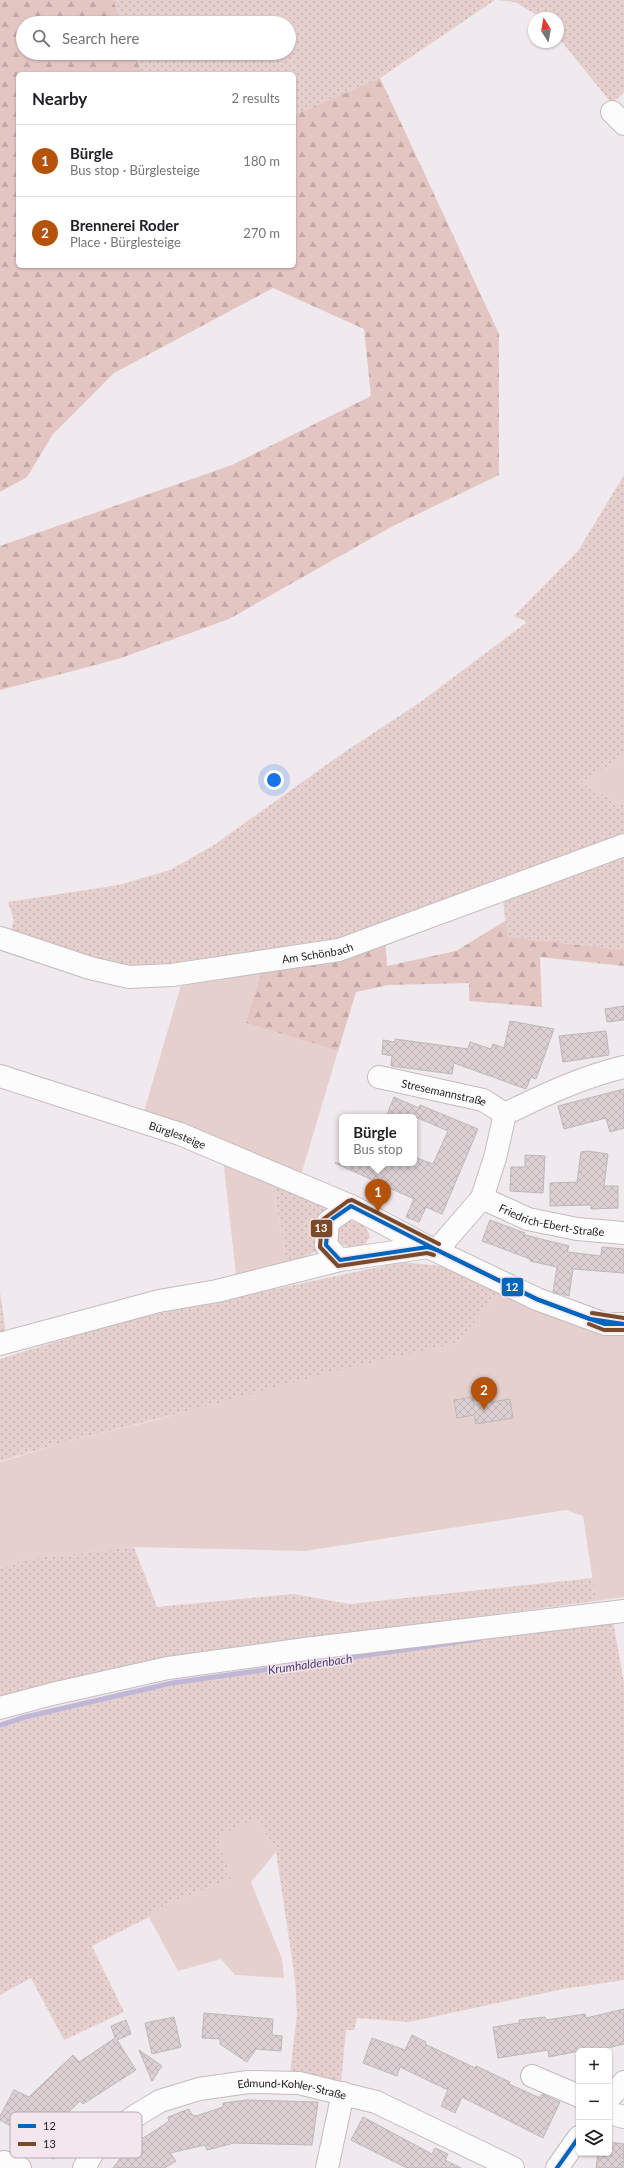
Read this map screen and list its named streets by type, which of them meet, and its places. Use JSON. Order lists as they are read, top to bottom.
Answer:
{
  "streets": {
    "street": [
      "Am Schönbach",
      "Stresemannstraße",
      "Bürglesteige",
      "Friedrich-Ebert-Straße",
      "Edmund-Kohler-Straße"
    ]
  },
  "water": ["Krumhaldenbach"],
  "lines": ["transit line 13", "transit line 12"],
  "legend": ["12", "13"],
  "north": "top",
  "page": {
    "search": "Search here",
    "heading": ["Nearby", "2 results"],
    "list": [
      {
        "mark": "1",
        "name": "Bürgle",
        "note": "Bus stop · Bürglesteige",
        "value": "180 m"
      },
      {
        "mark": "2",
        "name": "Brennerei Roder",
        "note": "Place · Bürglesteige",
        "value": "270 m"
      }
    ],
    "popup": ["Bürgle", "Bus stop"],
    "pins": ["1", "2"],
    "map_buttons": ["+", "−"]
  }
}
